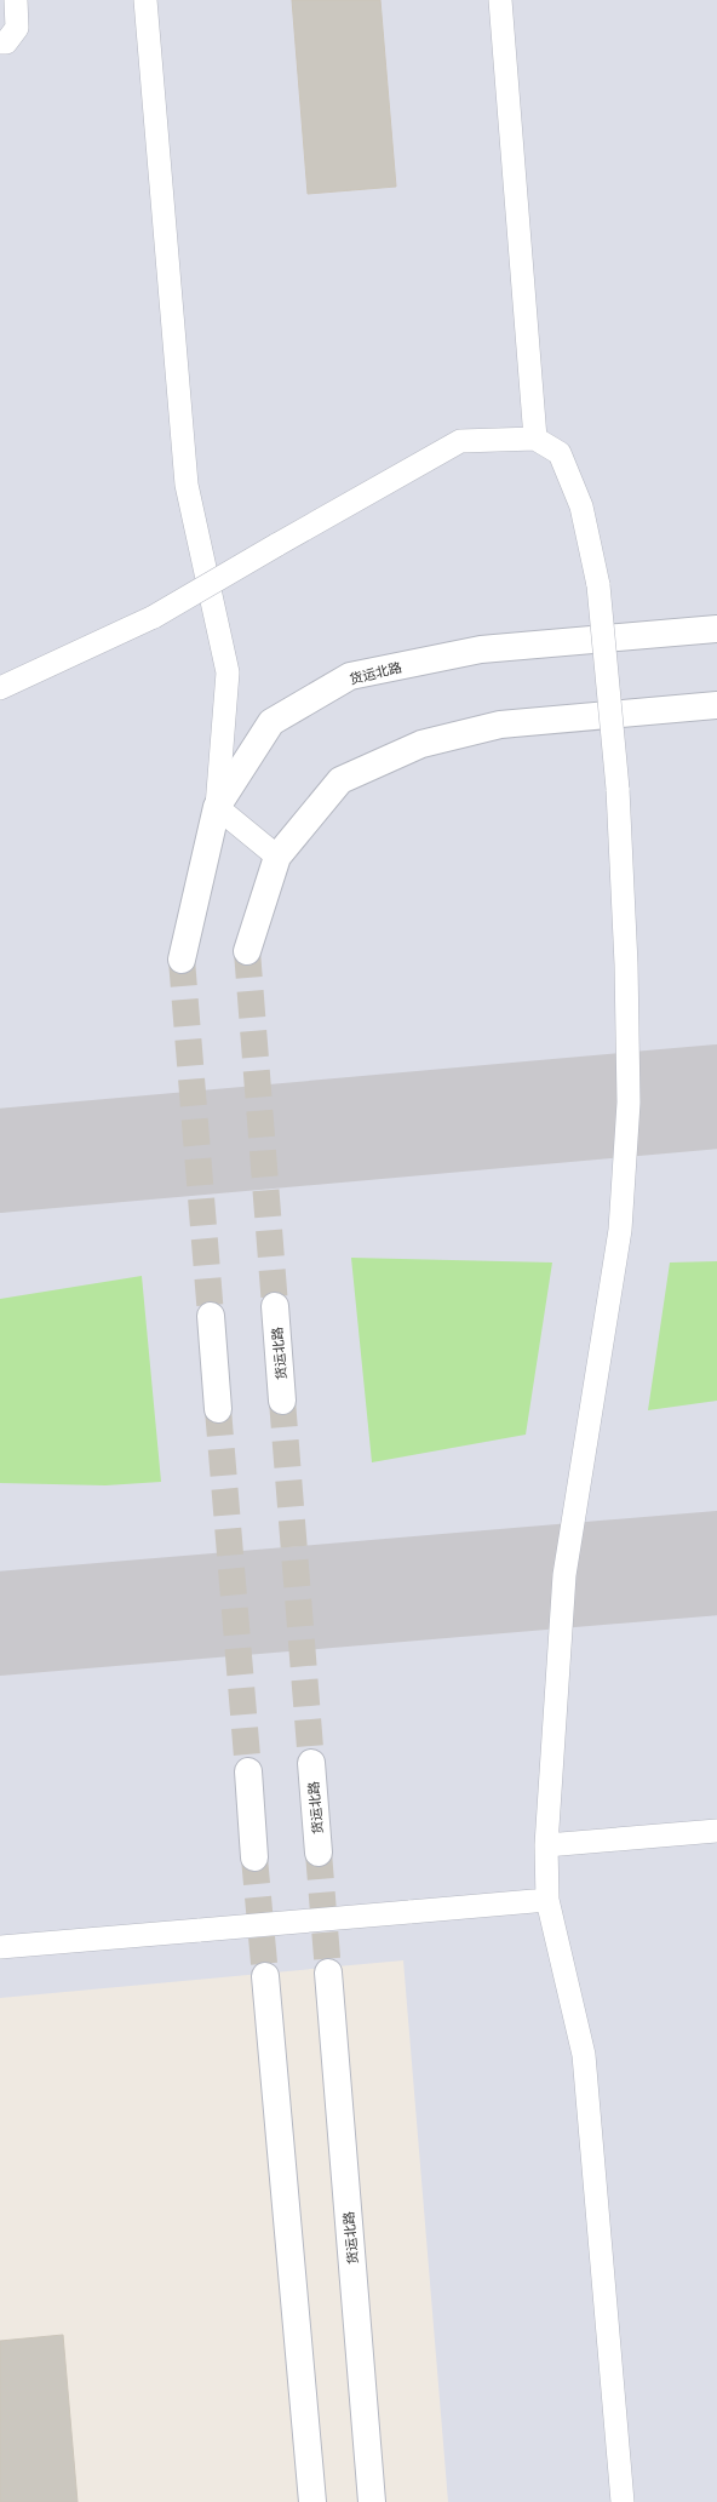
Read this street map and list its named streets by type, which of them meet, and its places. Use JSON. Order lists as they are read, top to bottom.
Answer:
{
  "streets": {
    "main road": ["货运北路"]
  }
}
